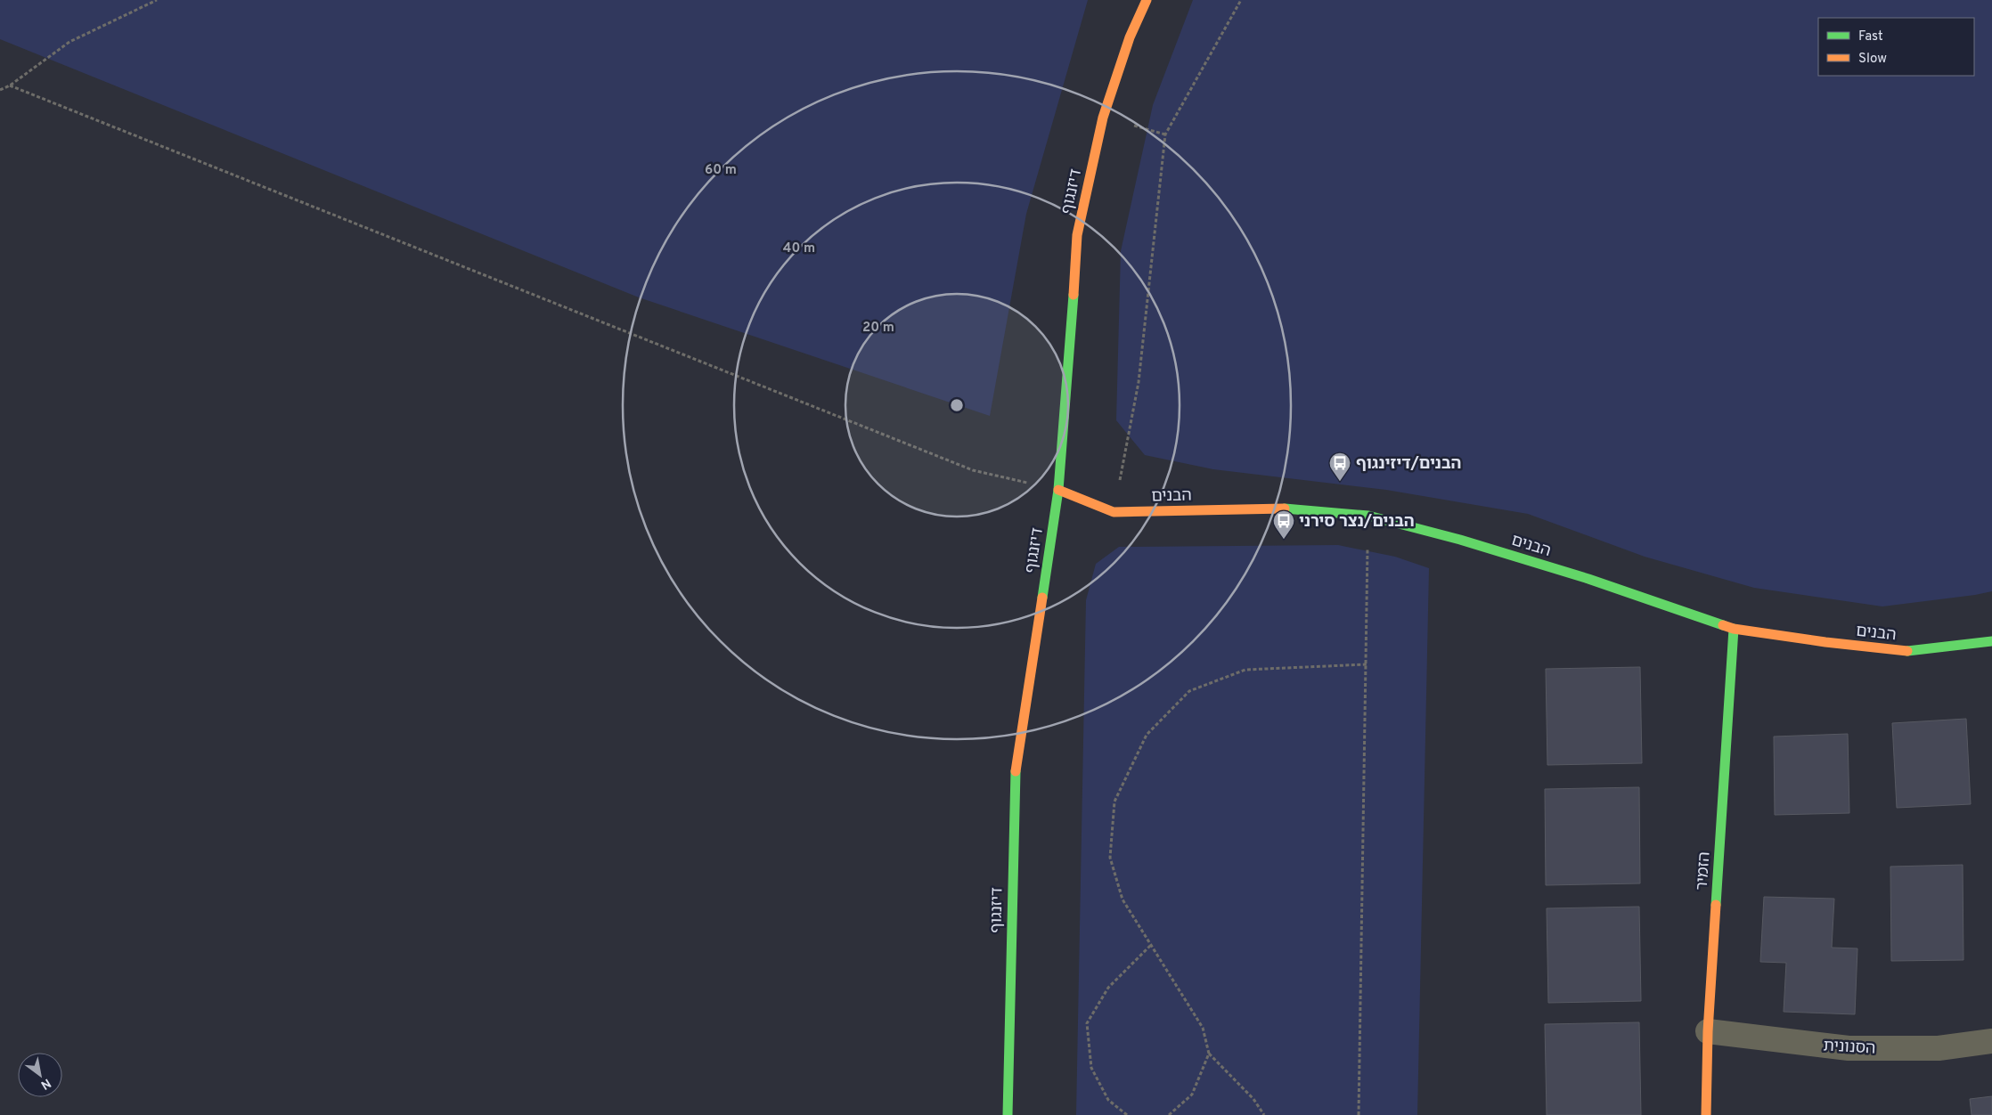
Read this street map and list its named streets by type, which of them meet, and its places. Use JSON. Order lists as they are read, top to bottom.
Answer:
{
  "streets": {
    "street": [
      "דיזנגוף",
      "הבנים",
      "הזמיר",
      "הסנונית"
    ]
  },
  "crossings": [
    ["דיזנגוף", "הבנים"],
    ["הבנים", "הזמיר"],
    ["הזמיר", "הסנונית"]
  ],
  "places": {
    "bus stop": ["הבנים/דיזינגוף", "הבנים/נצר סירני"]
  },
  "legend": ["Fast", "Slow"],
  "north": "bottom right",
  "rings": ["60 m", "40 m", "20 m"]
}
